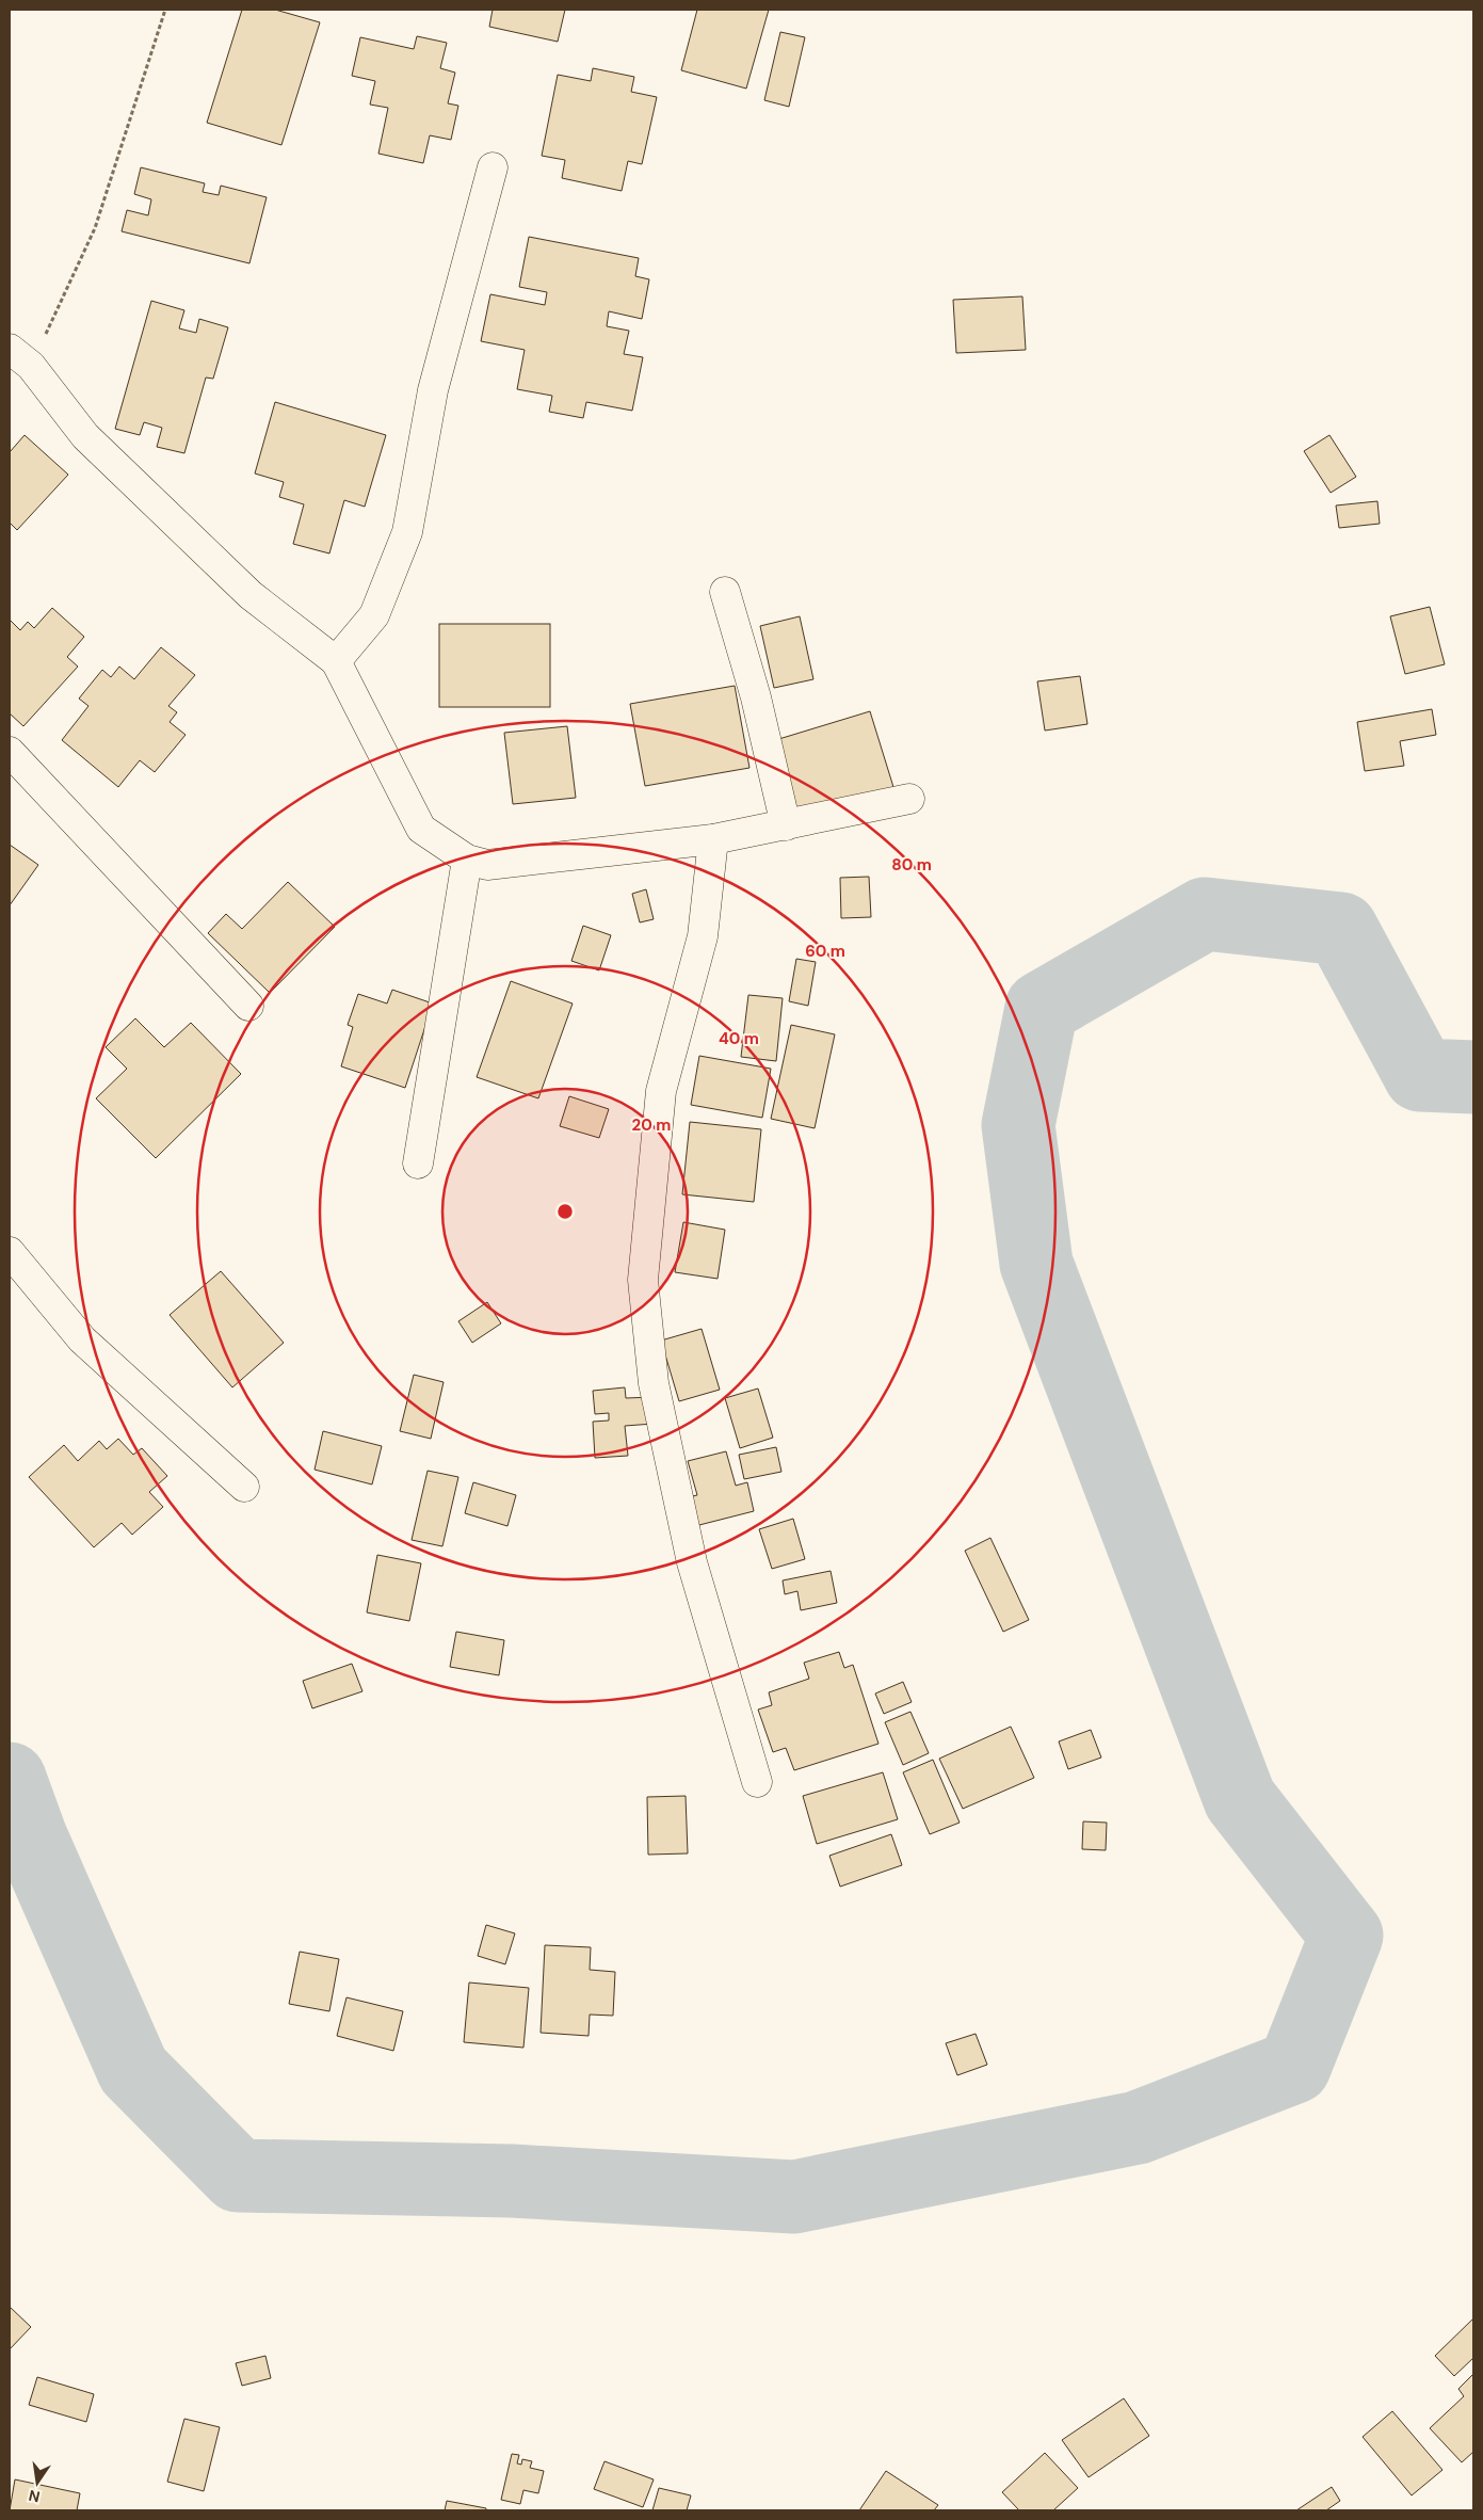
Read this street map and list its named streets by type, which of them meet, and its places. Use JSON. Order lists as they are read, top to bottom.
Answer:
{
  "north": "bottom",
  "rings": [
    "80 m",
    "60 m",
    "40 m",
    "20 m"
  ]
}
